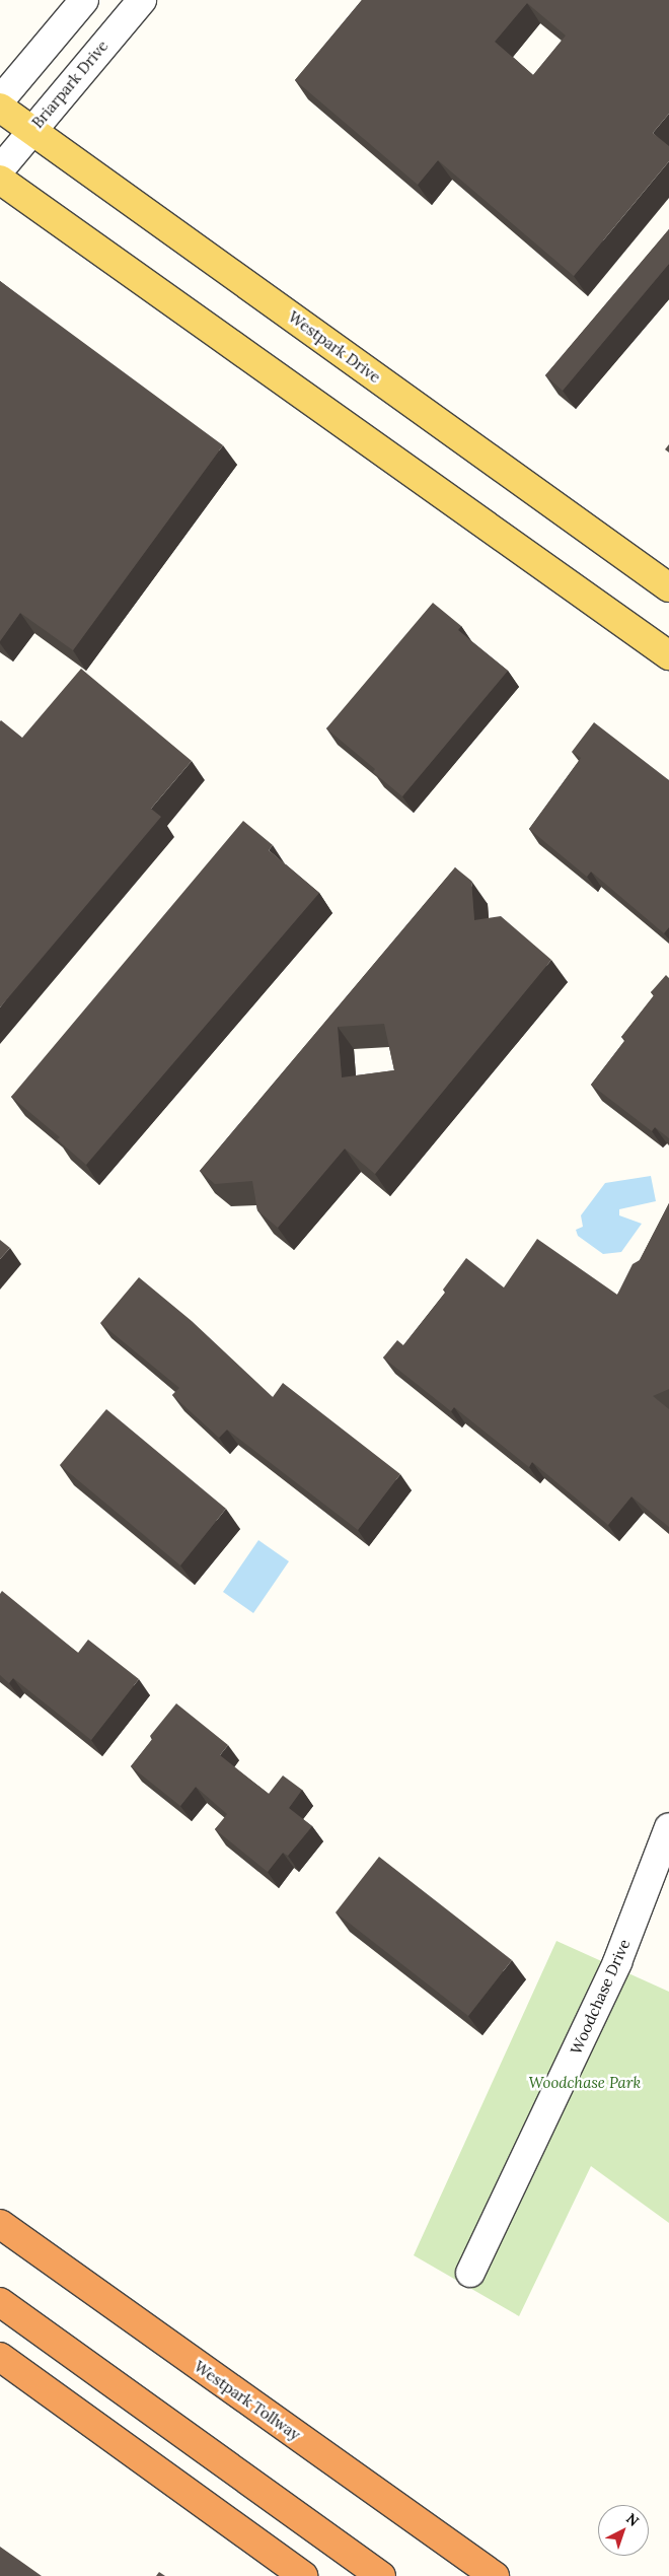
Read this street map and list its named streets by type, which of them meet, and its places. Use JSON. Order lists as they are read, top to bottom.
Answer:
{
  "streets": {
    "highway": ["Westpark Tollway"],
    "main road": ["Westpark Drive"],
    "street": ["Briarpark Drive", "Woodchase Drive"]
  },
  "crossings": [
    ["Briarpark Drive", "Westpark Drive"]
  ],
  "parks": ["Woodchase Park"],
  "north": "top right"
}
